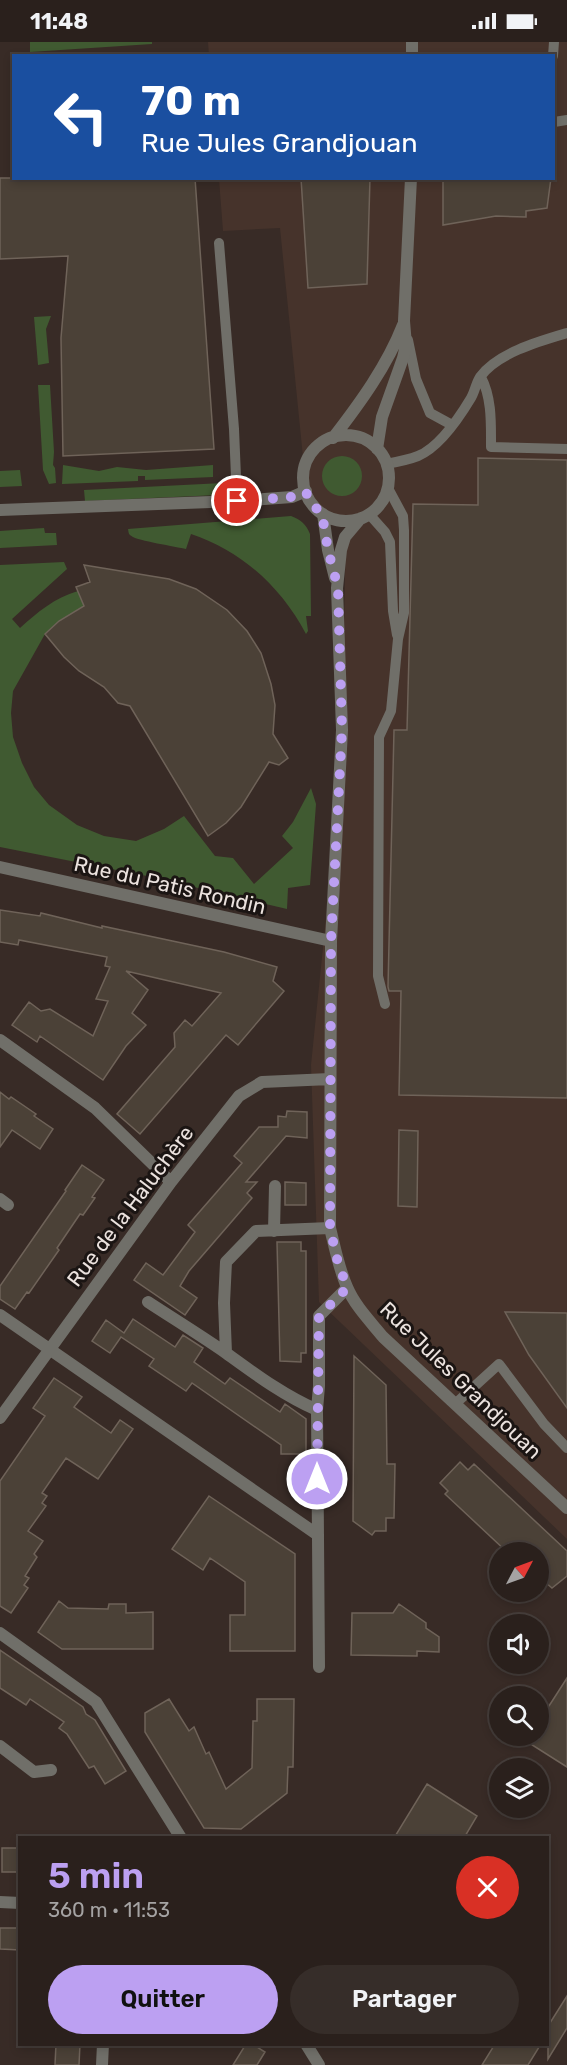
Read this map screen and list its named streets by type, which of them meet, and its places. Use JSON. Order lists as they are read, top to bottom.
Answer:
{
  "streets": {
    "street": ["Rue du Patis Rondin", "Rue de la Haluchère", "Rue Jules Grandjouan"]
  },
  "crossings": [
    ["Rue du Patis Rondin", "Rue Jules Grandjouan"],
    ["Rue de la Haluchère", "Rue Jules Grandjouan"]
  ],
  "north": "top right",
  "page": {
    "status": "11:48",
    "turn": ["70 m", "Rue Jules Grandjouan"],
    "heading": ["5 min", "360 m · 11:53"],
    "buttons": ["Quitter", "Partager"]
  }
}
